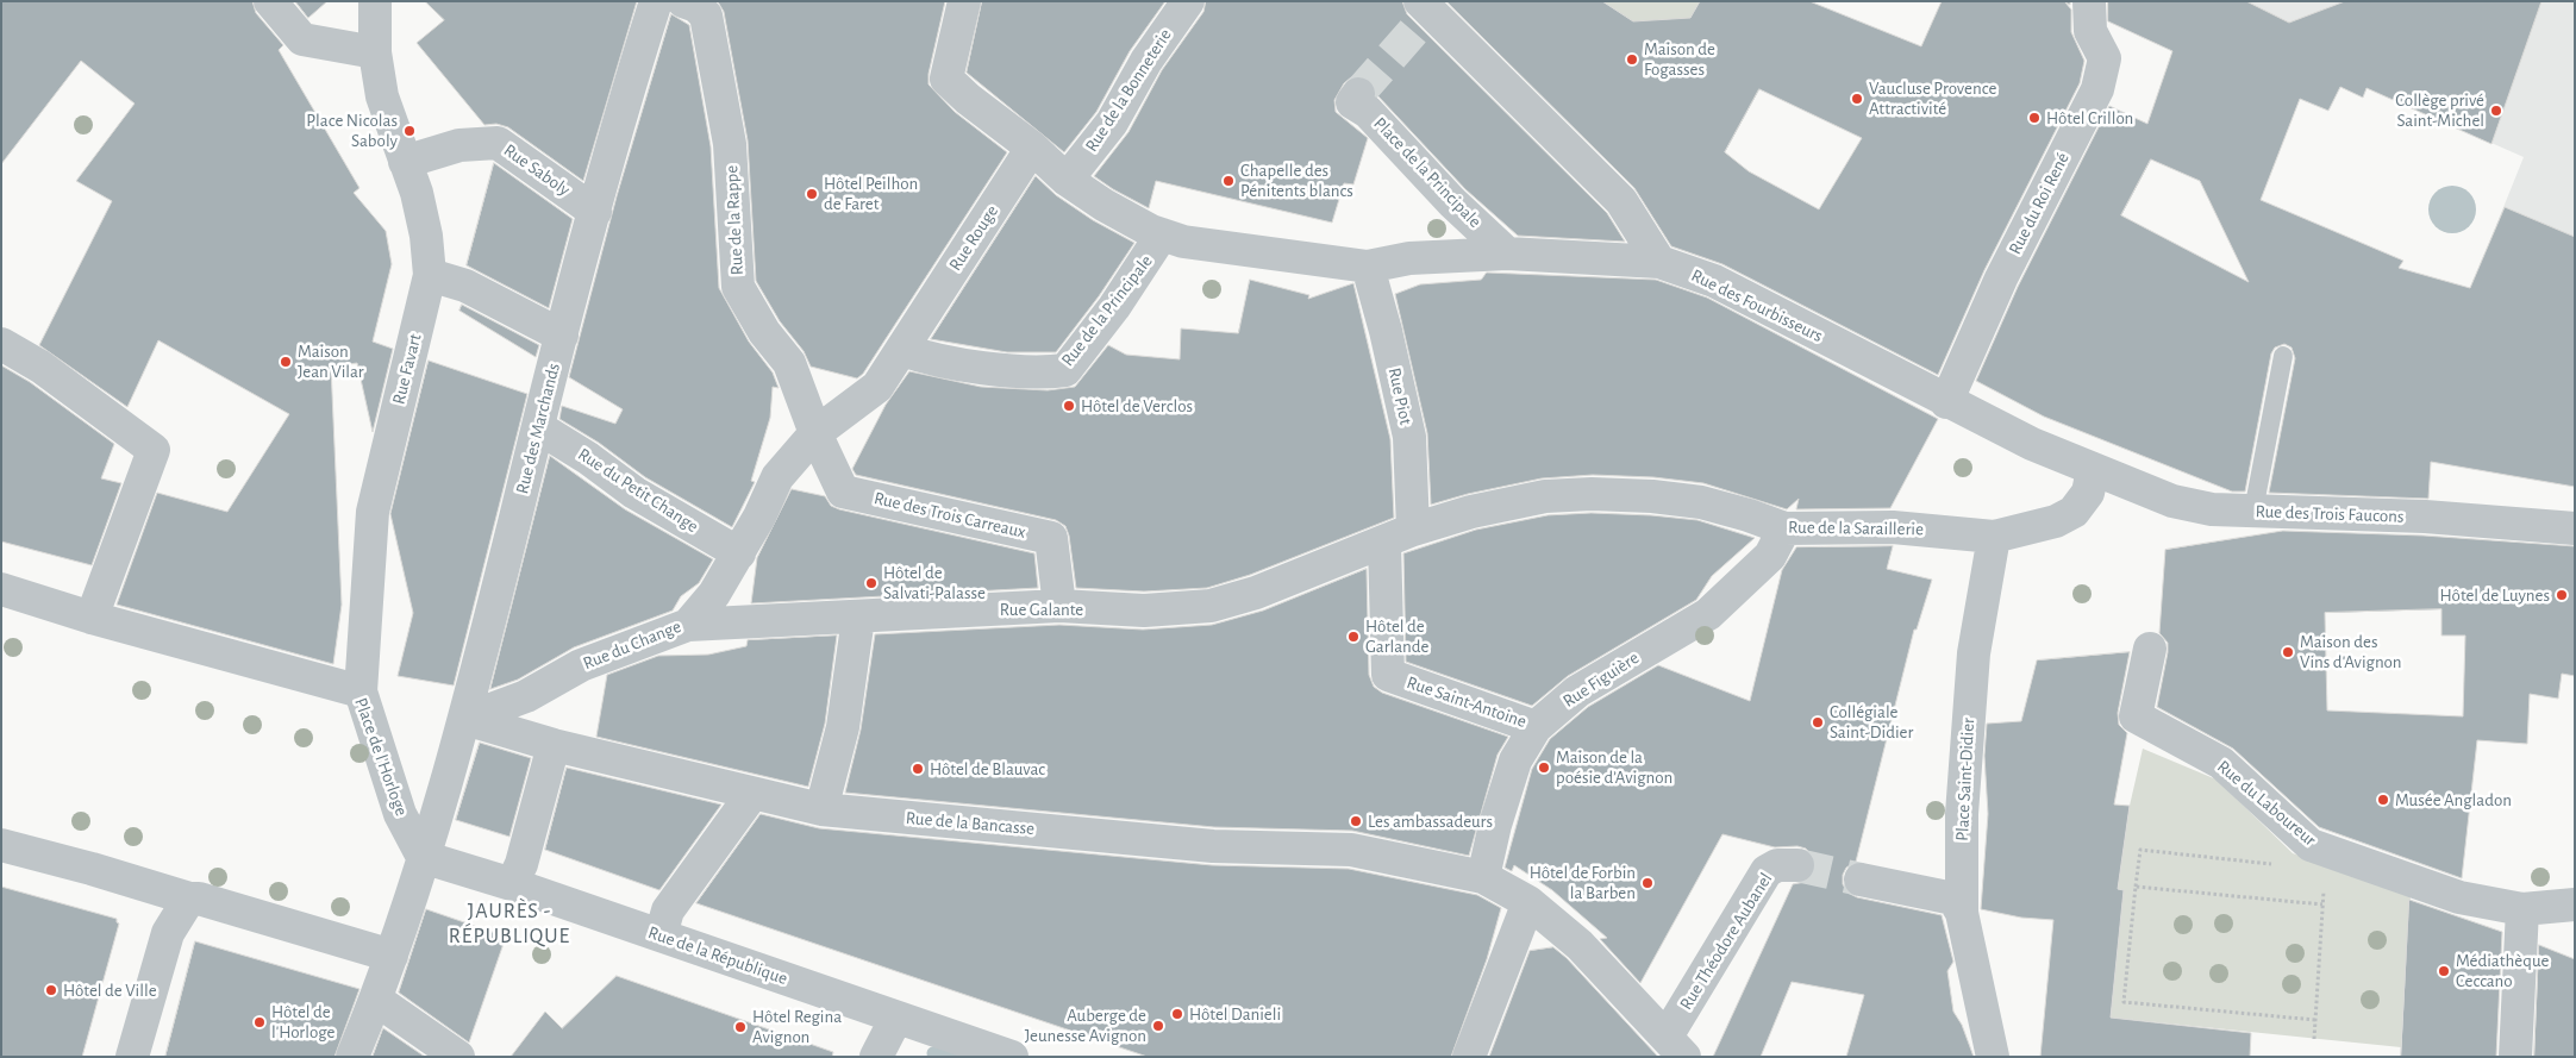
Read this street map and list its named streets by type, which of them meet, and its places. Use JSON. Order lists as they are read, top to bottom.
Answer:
{
  "streets": {
    "street": [
      "Rue de la Bonneterie",
      "Rue Saboly",
      "Place de la Principale",
      "Rue du Roi René",
      "Rue de la Rappe",
      "Rue Rouge",
      "Rue des Fourbisseurs",
      "Rue de la Principale",
      "Rue Favart",
      "Rue Piot",
      "Rue des Marchands",
      "Rue du Petit Change",
      "Rue des Trois Faucons",
      "Rue des Trois Carreaux",
      "Rue de la Saraillerie",
      "Rue Galante",
      "Rue du Change",
      "Rue Figuière",
      "Rue Saint-Antoine",
      "Place de l'Horloge",
      "Place Saint-Didier",
      "Rue du Laboureur",
      "Rue de la Bancasse",
      "Rue Théodore Aubanel",
      "Rue de la République"
    ]
  },
  "crossings": [
    ["Rue Saboly", "Rue Favart"],
    ["Rue Saboly", "Rue des Marchands"],
    ["Rue du Roi René", "Rue des Fourbisseurs"],
    ["Rue de la Rappe", "Rue Rouge"],
    ["Rue de la Rappe", "Rue des Trois Carreaux"],
    ["Rue de la Rappe", "Rue du Change"],
    ["Rue Rouge", "Rue de la Principale"],
    ["Rue Rouge", "Rue des Trois Carreaux"],
    ["Rue Rouge", "Rue du Change"],
    ["Rue Favart", "Place de l'Horloge"],
    ["Rue Piot", "Rue de la Saraillerie"],
    ["Rue des Marchands", "Rue du Petit Change"],
    ["Rue des Marchands", "Rue du Change"],
    ["Rue des Marchands", "Place de l'Horloge"],
    ["Rue des Marchands", "Rue de la Bancasse"],
    ["Rue des Marchands", "Rue de la République"],
    ["Rue du Petit Change", "Rue du Change"],
    ["Rue des Trois Faucons", "Rue de la Saraillerie"],
    ["Rue des Trois Carreaux", "Rue Galante"],
    ["Rue des Trois Carreaux", "Rue du Change"],
    ["Rue de la Saraillerie", "Rue Galante"],
    ["Rue de la Saraillerie", "Rue Figuière"],
    ["Rue de la Saraillerie", "Rue Saint-Antoine"],
    ["Rue de la Saraillerie", "Place Saint-Didier"],
    ["Rue Galante", "Rue du Change"],
    ["Rue Galante", "Rue Saint-Antoine"],
    ["Rue du Change", "Rue de la Bancasse"],
    ["Rue Figuière", "Rue Saint-Antoine"],
    ["Rue Figuière", "Rue de la Bancasse"],
    ["Rue Figuière", "Rue Théodore Aubanel"],
    ["Place de l'Horloge", "Rue de la République"],
    ["Rue de la Bancasse", "Rue Théodore Aubanel"]
  ],
  "districts": ["JAURÈS - RÉPUBLIQUE"],
  "places": [
    "Maison de Fogasses",
    "Vaucluse Provence Attractivité",
    "Collège privé Saint-Michel",
    "Hôtel Crillon",
    "Place Nicolas Saboly",
    "Chapelle des Pénitents blancs",
    "Hôtel Peilhon de Faret",
    "Maison Jean Vilar",
    "Hôtel de Verclos",
    "Hôtel de Salvati-Palasse",
    "Hôtel de Luynes",
    "Hôtel de Garlande",
    "Maison des Vins d'Avignon",
    "Collégiale Saint-Didier",
    "Maison de la poésie d’Avignon",
    "Hôtel de Blauvac",
    "Musée Angladon",
    "Les ambassadeurs",
    "Hôtel de Forbin la Barben",
    "Médiathèque Ceccano",
    "Hôtel de Ville",
    "Hôtel Danieli",
    "Hôtel de l'Horloge",
    "Auberge de Jeunesse Avignon",
    "Hôtel Regina Avignon"
  ]
}
